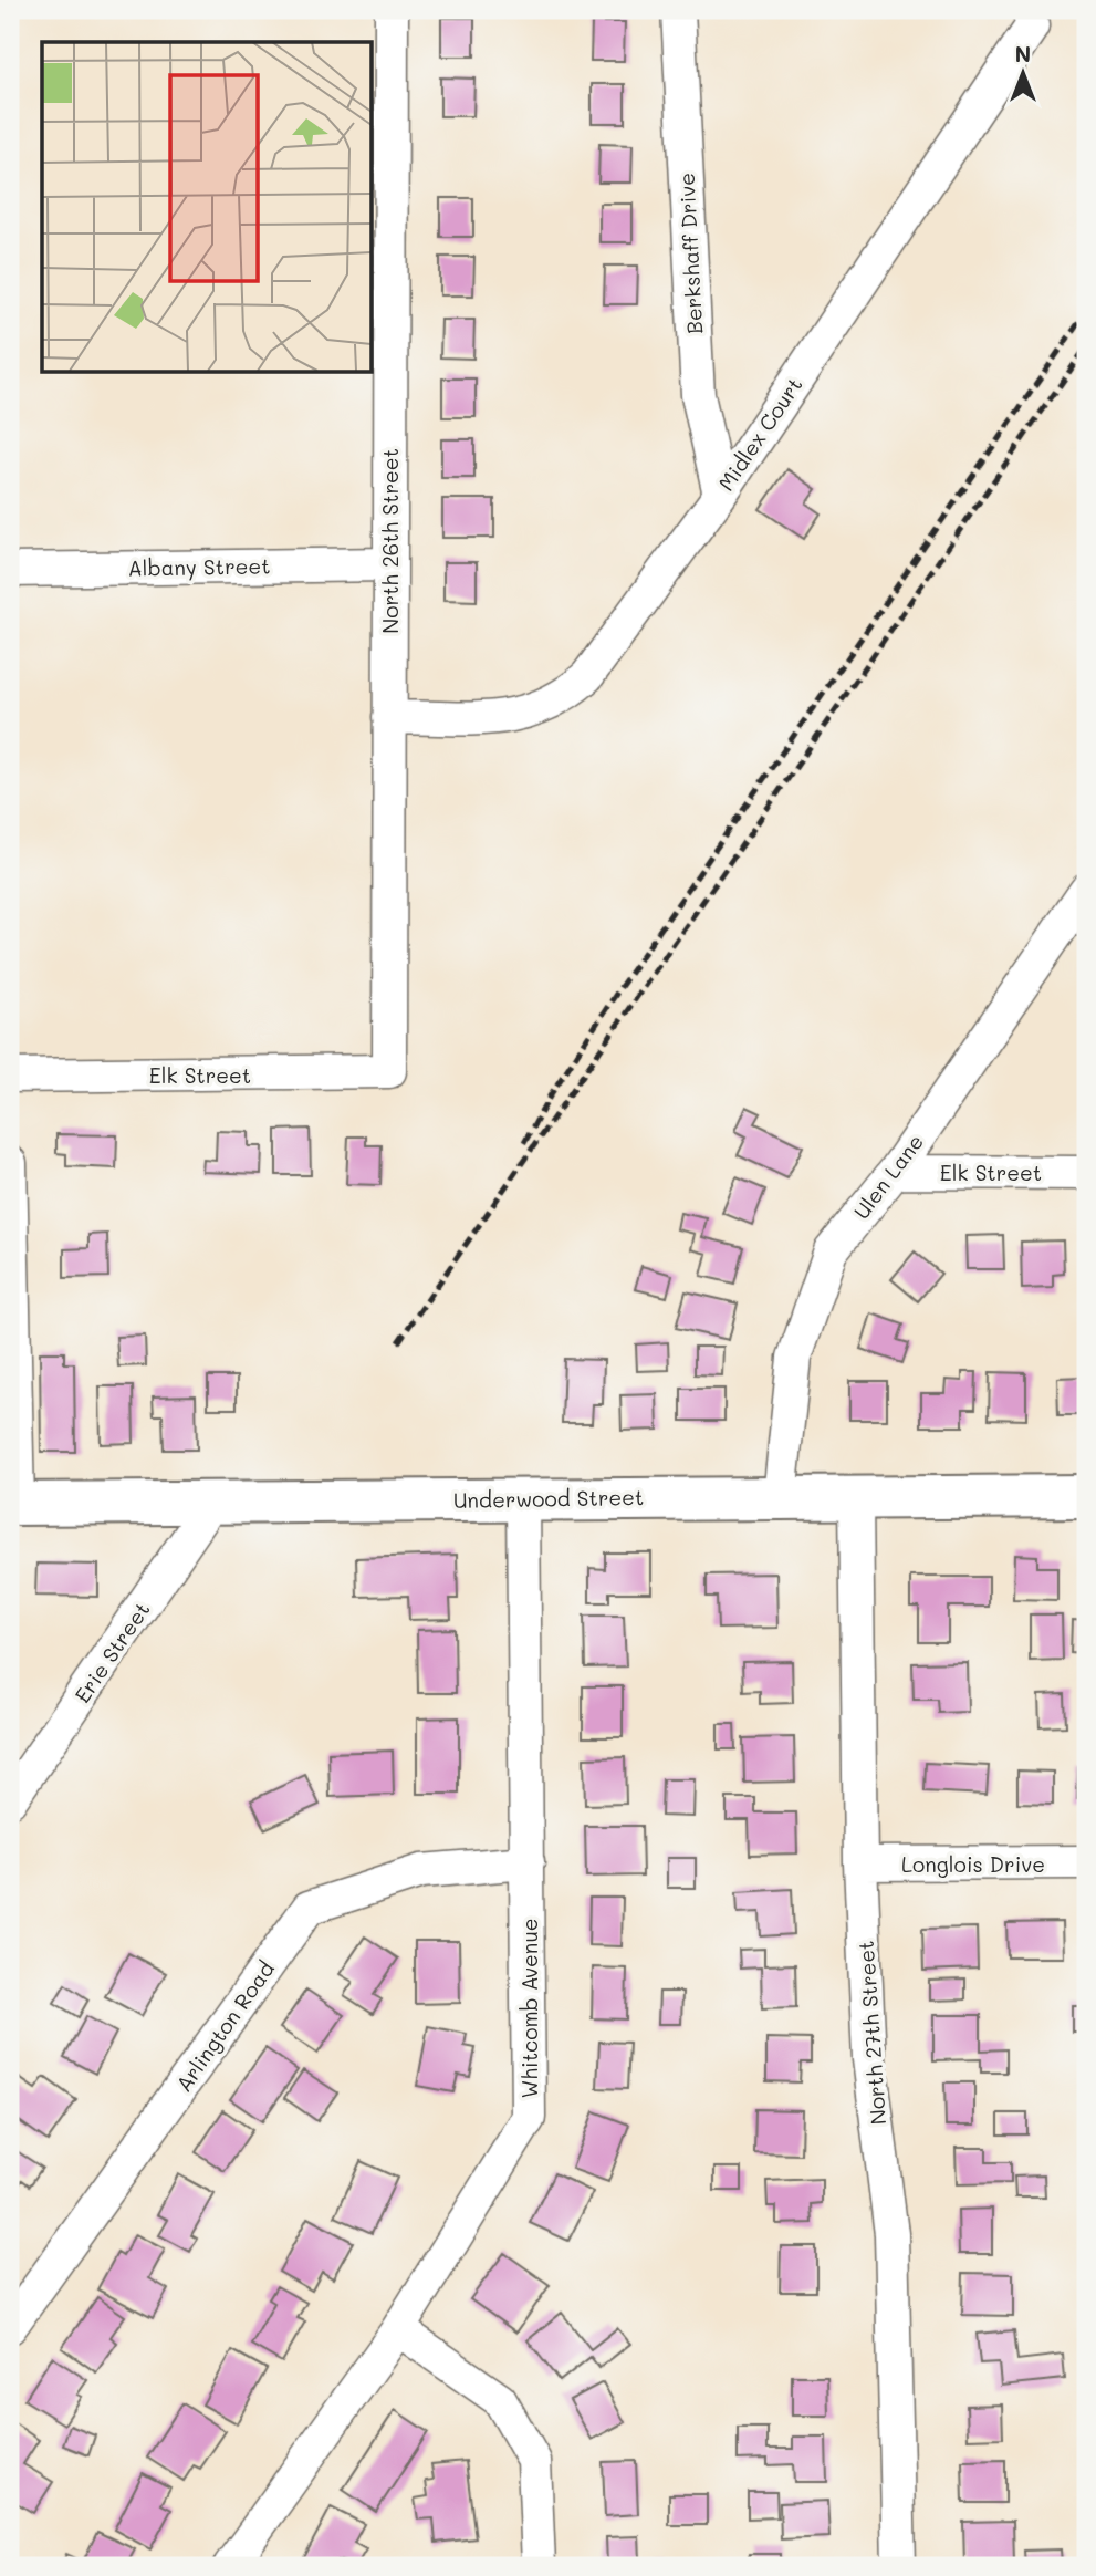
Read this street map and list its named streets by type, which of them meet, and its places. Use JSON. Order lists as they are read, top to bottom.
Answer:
{
  "streets": {
    "street": [
      "Berkshaff Drive",
      "Midlex Court",
      "North 26th Street",
      "Albany Street",
      "Elk Street",
      "Ulen Lane",
      "Underwood Street",
      "Erie Street",
      "Longlois Drive",
      "Whitcomb Avenue",
      "Arlington Road",
      "North 27th Street"
    ]
  },
  "crossings": [
    ["Berkshaff Drive", "Midlex Court"],
    ["Midlex Court", "North 26th Street"],
    ["North 26th Street", "Albany Street"],
    ["North 26th Street", "Elk Street"],
    ["Elk Street", "Ulen Lane"],
    ["Ulen Lane", "Underwood Street"],
    ["Underwood Street", "Erie Street"],
    ["Underwood Street", "Whitcomb Avenue"],
    ["Underwood Street", "North 27th Street"],
    ["Longlois Drive", "North 27th Street"],
    ["Whitcomb Avenue", "Arlington Road"]
  ],
  "north": "top"
}
